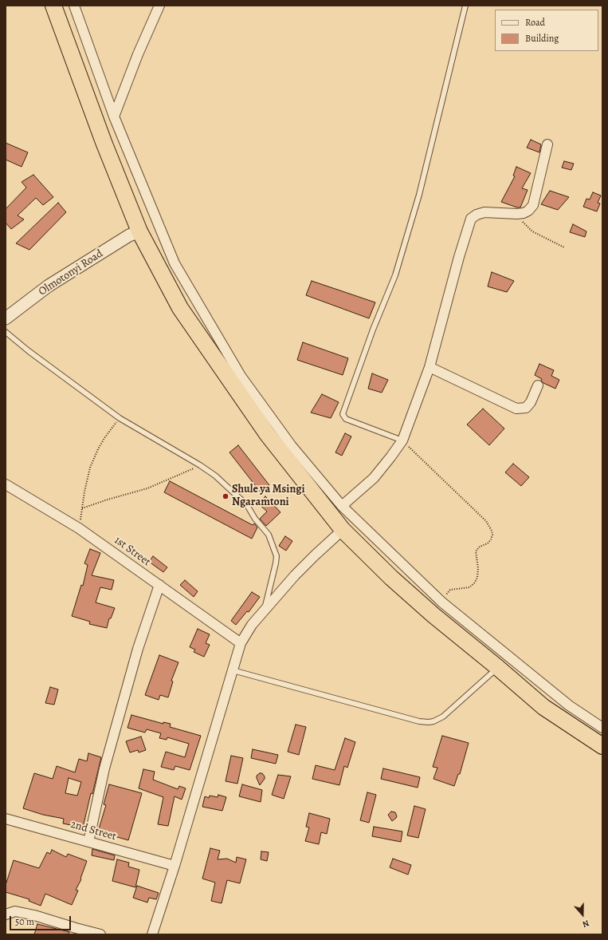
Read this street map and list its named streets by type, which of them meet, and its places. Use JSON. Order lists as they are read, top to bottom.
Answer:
{
  "streets": {
    "street": ["Olmotonyi Road", "1st Street", "2nd Street"]
  },
  "places": ["Shule ya Msingi Ngaramtoni"],
  "legend": ["Road", "Building"],
  "scale_bar": "50 m",
  "north": "bottom"
}
